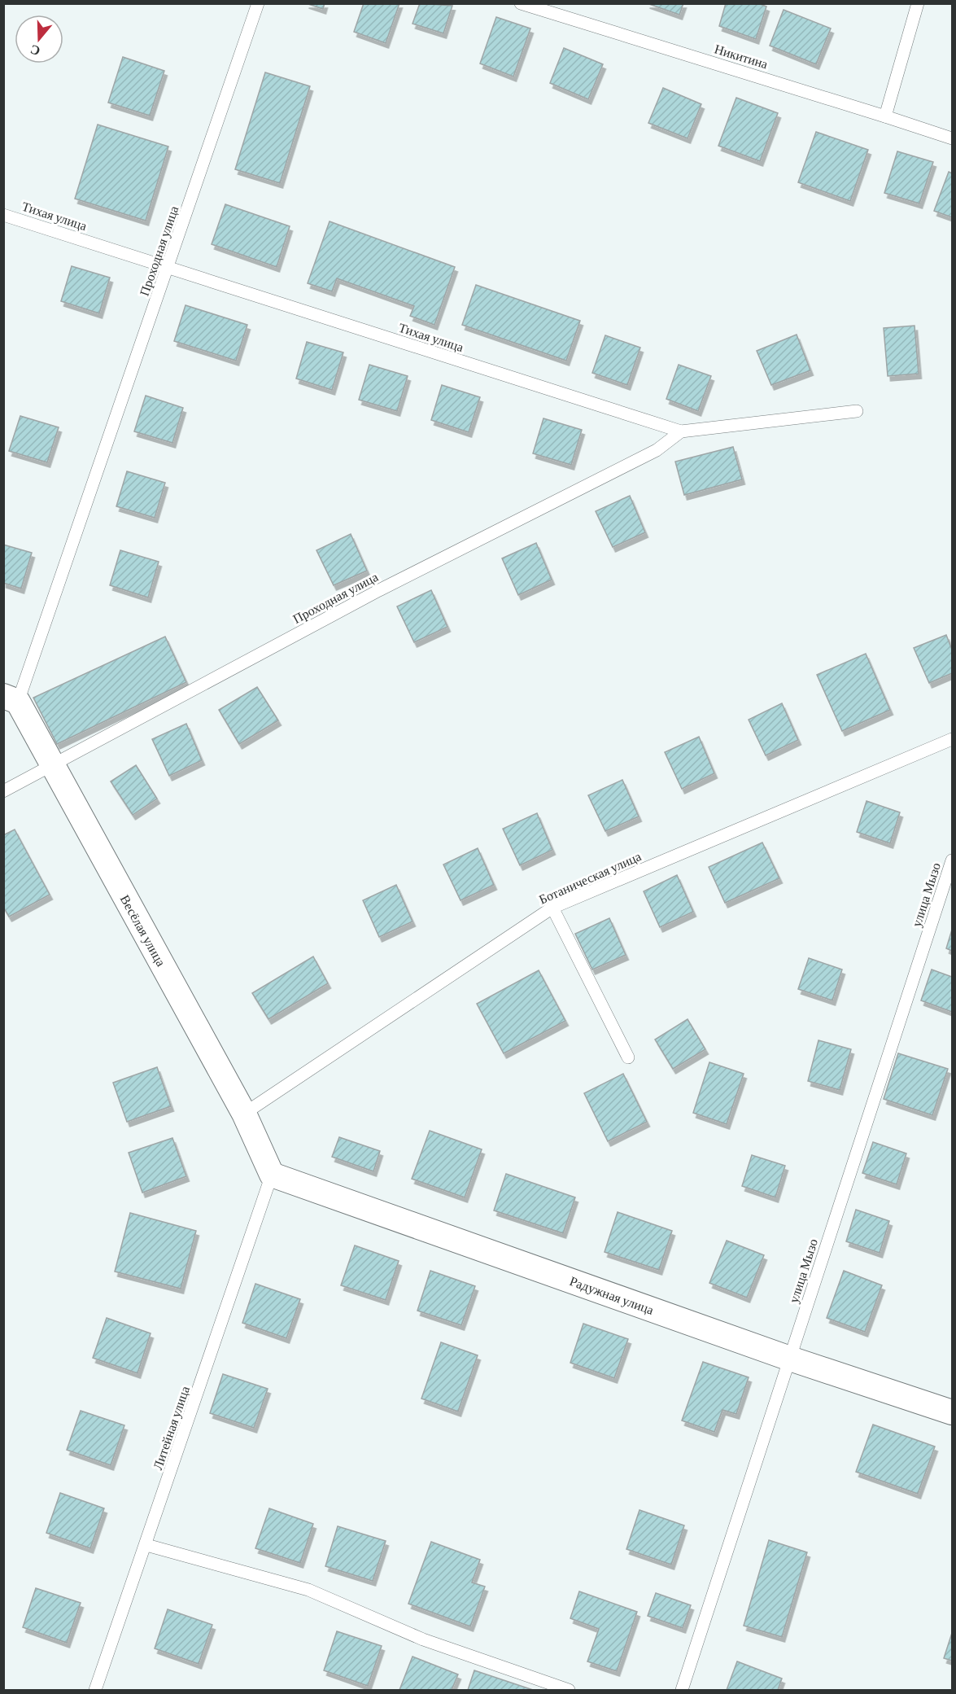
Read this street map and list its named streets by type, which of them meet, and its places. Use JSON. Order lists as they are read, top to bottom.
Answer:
{
  "streets": {
    "street": ["Весёлая улица", "Радужная улица"],
    "lane": [
      "Никитина",
      "Тихая улица",
      "Проходная улица",
      "Ботаническая улица",
      "улица Мызо",
      "Литейная улица"
    ]
  },
  "crossings": [
    ["Тихая улица", "Проходная улица"],
    ["Проходная улица", "Весёлая улица"],
    ["Ботаническая улица", "Весёлая улица"],
    ["улица Мызо", "Радужная улица"],
    ["Весёлая улица", "Радужная улица"],
    ["Весёлая улица", "Литейная улица"],
    ["Радужная улица", "Литейная улица"]
  ],
  "north": "bottom"
}
